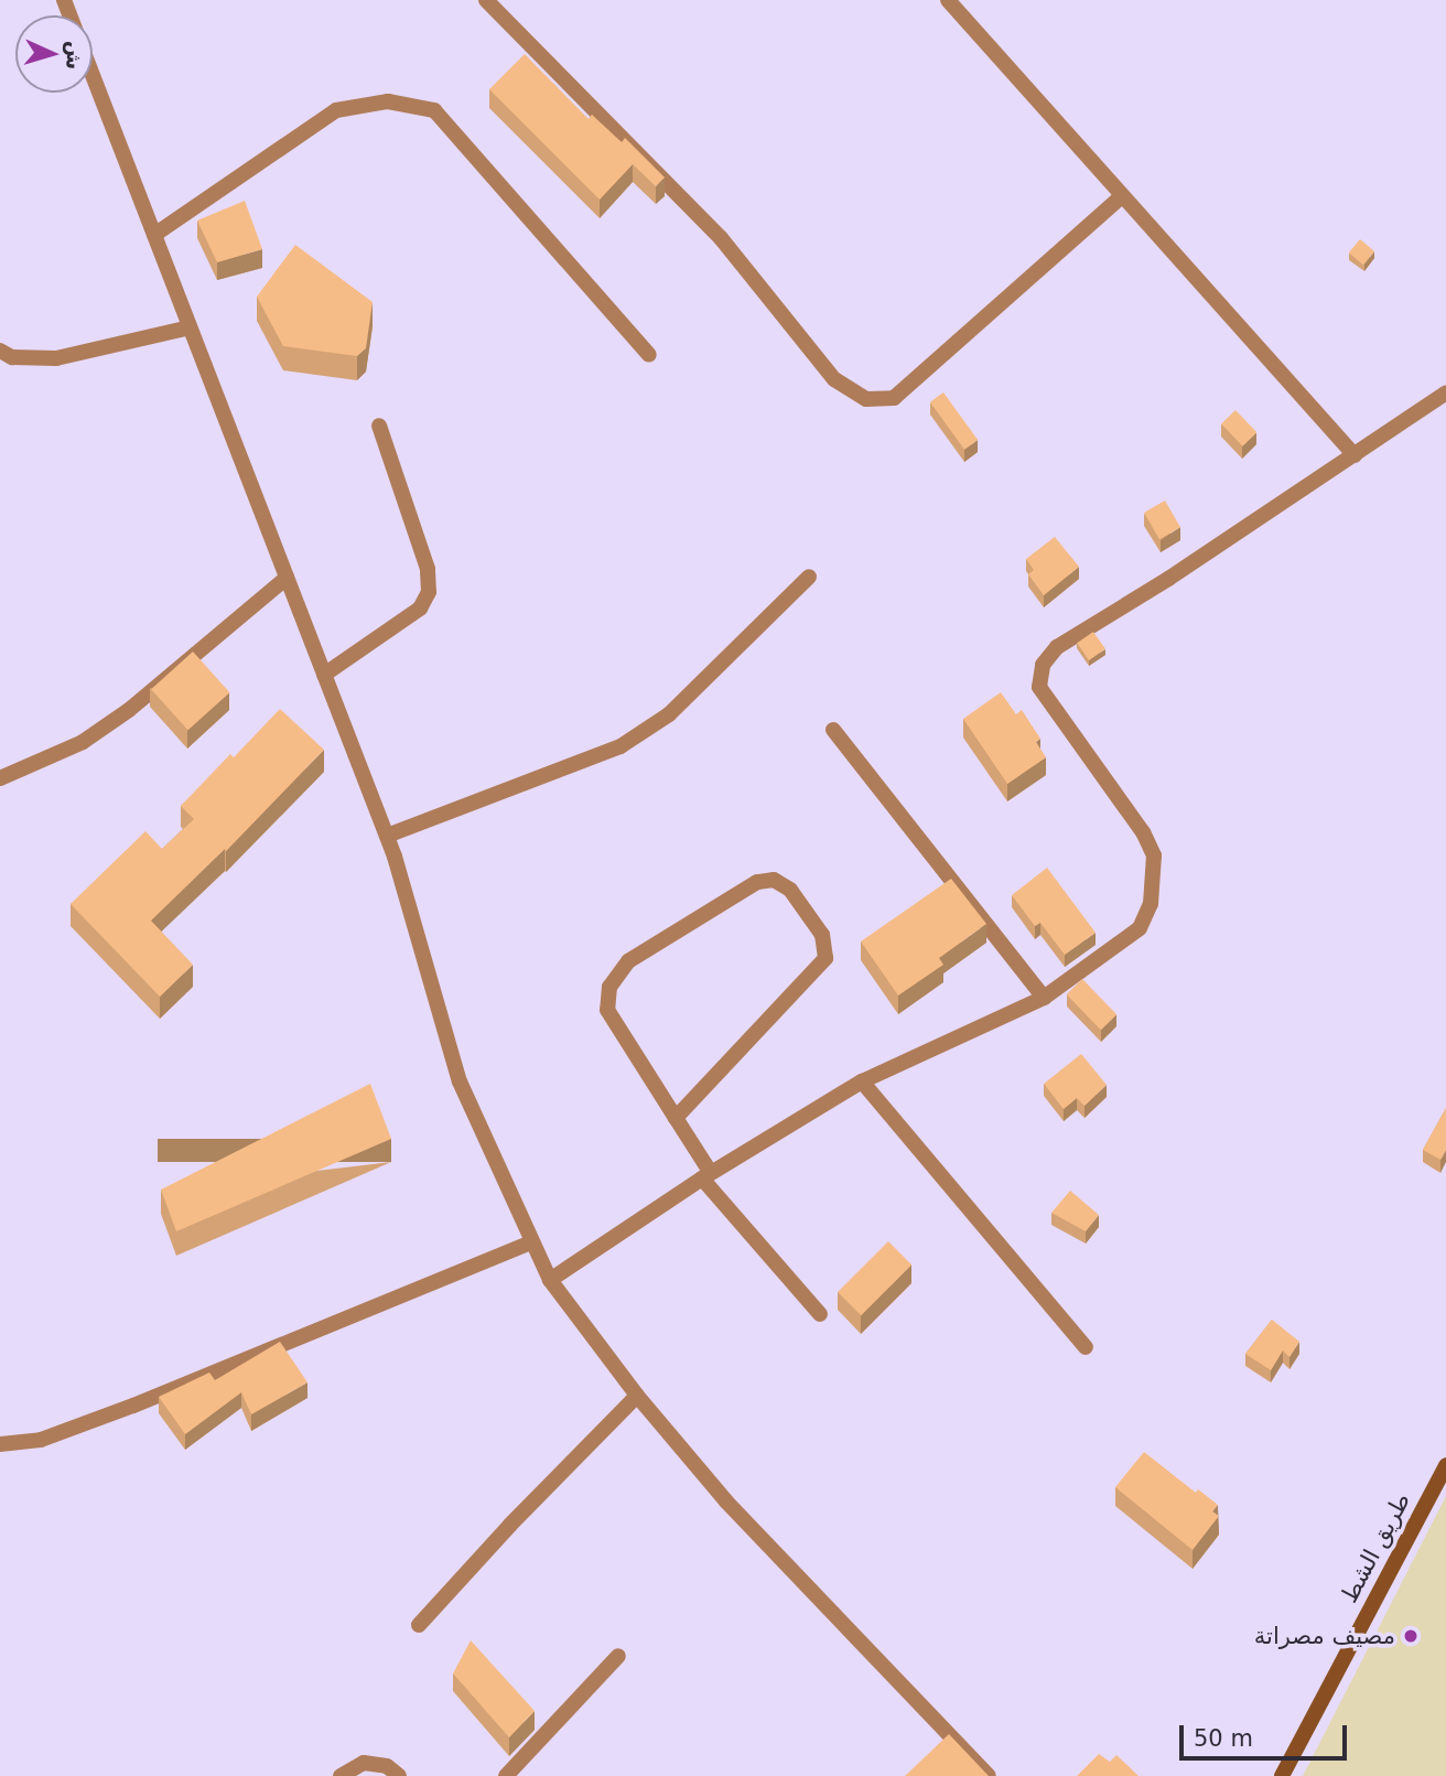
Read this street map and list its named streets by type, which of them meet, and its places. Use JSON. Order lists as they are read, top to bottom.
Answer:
{
  "streets": {
    "main road": ["طريق الشط"]
  },
  "places": ["مصيف مصراتة"],
  "scale_bar": "50 m",
  "north": "right"
}
